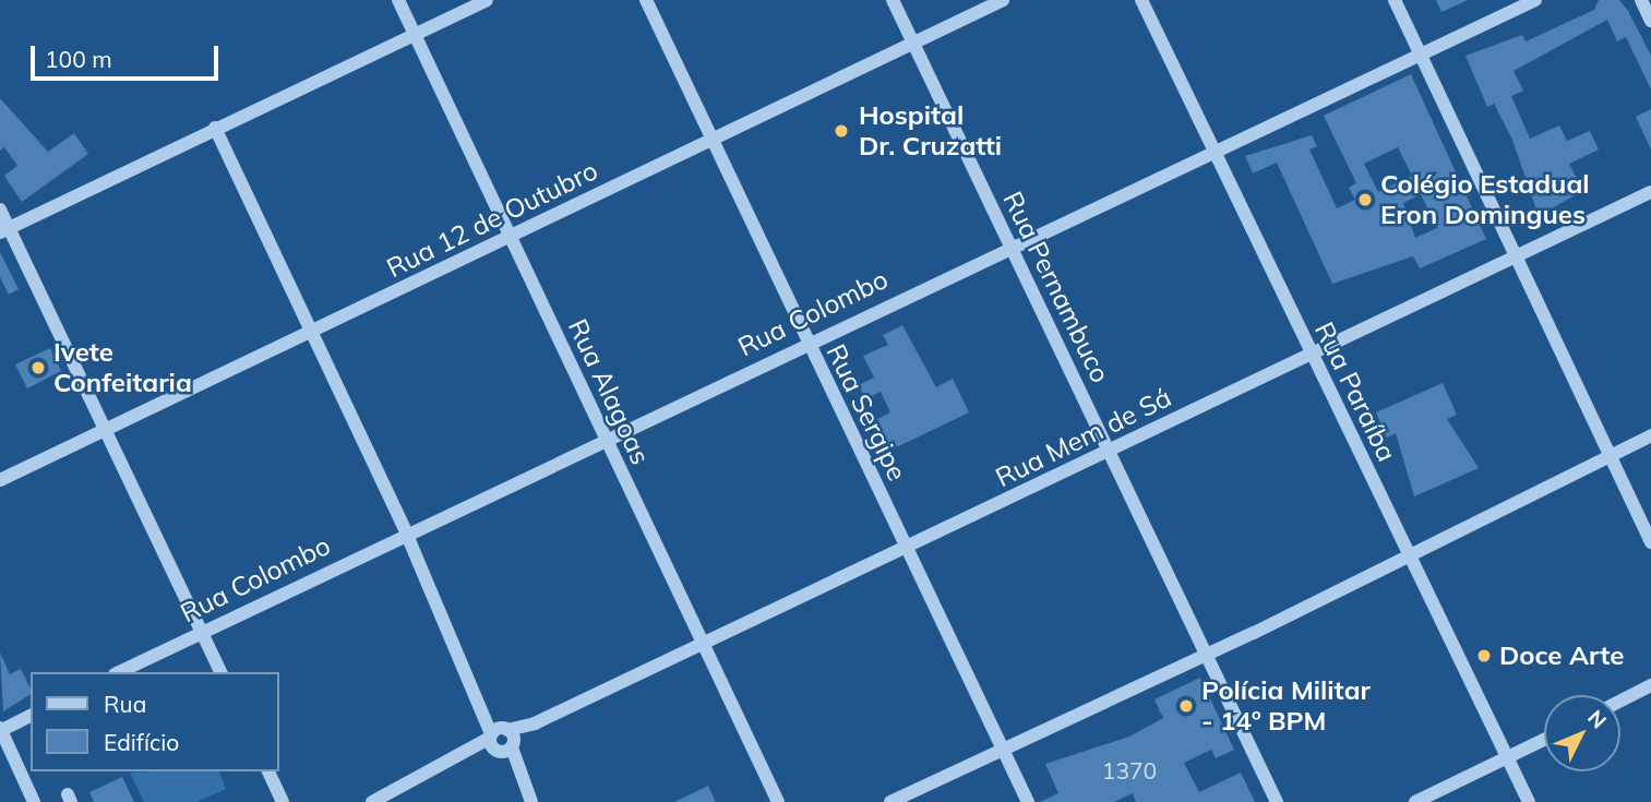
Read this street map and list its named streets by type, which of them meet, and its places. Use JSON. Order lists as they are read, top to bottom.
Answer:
{
  "streets": {
    "street": [
      "Rua 12 de Outubro",
      "Rua Pernambuco",
      "Rua Colombo",
      "Rua Alagoas",
      "Rua Paraíba",
      "Rua Sergipe",
      "Rua Mem de Sá"
    ]
  },
  "crossings": [
    ["Rua 12 de Outubro", "Rua Pernambuco"],
    ["Rua 12 de Outubro", "Rua Alagoas"],
    ["Rua 12 de Outubro", "Rua Sergipe"],
    ["Rua Pernambuco", "Rua Colombo"],
    ["Rua Pernambuco", "Rua Mem de Sá"],
    ["Rua Colombo", "Rua Alagoas"],
    ["Rua Colombo", "Rua Paraíba"],
    ["Rua Colombo", "Rua Sergipe"],
    ["Rua Alagoas", "Rua Mem de Sá"],
    ["Rua Paraíba", "Rua Mem de Sá"],
    ["Rua Sergipe", "Rua Mem de Sá"]
  ],
  "places": [
    "Hospital Dr. Cruzatti",
    "Colégio Estadual Eron Domingues",
    "Ivete Confeitaria",
    "Doce Arte",
    "Polícia Militar - 14º BPM"
  ],
  "house_numbers": ["1370"],
  "legend": ["Rua", "Edifício"],
  "scale_bar": "100 m",
  "north": "top right"
}
